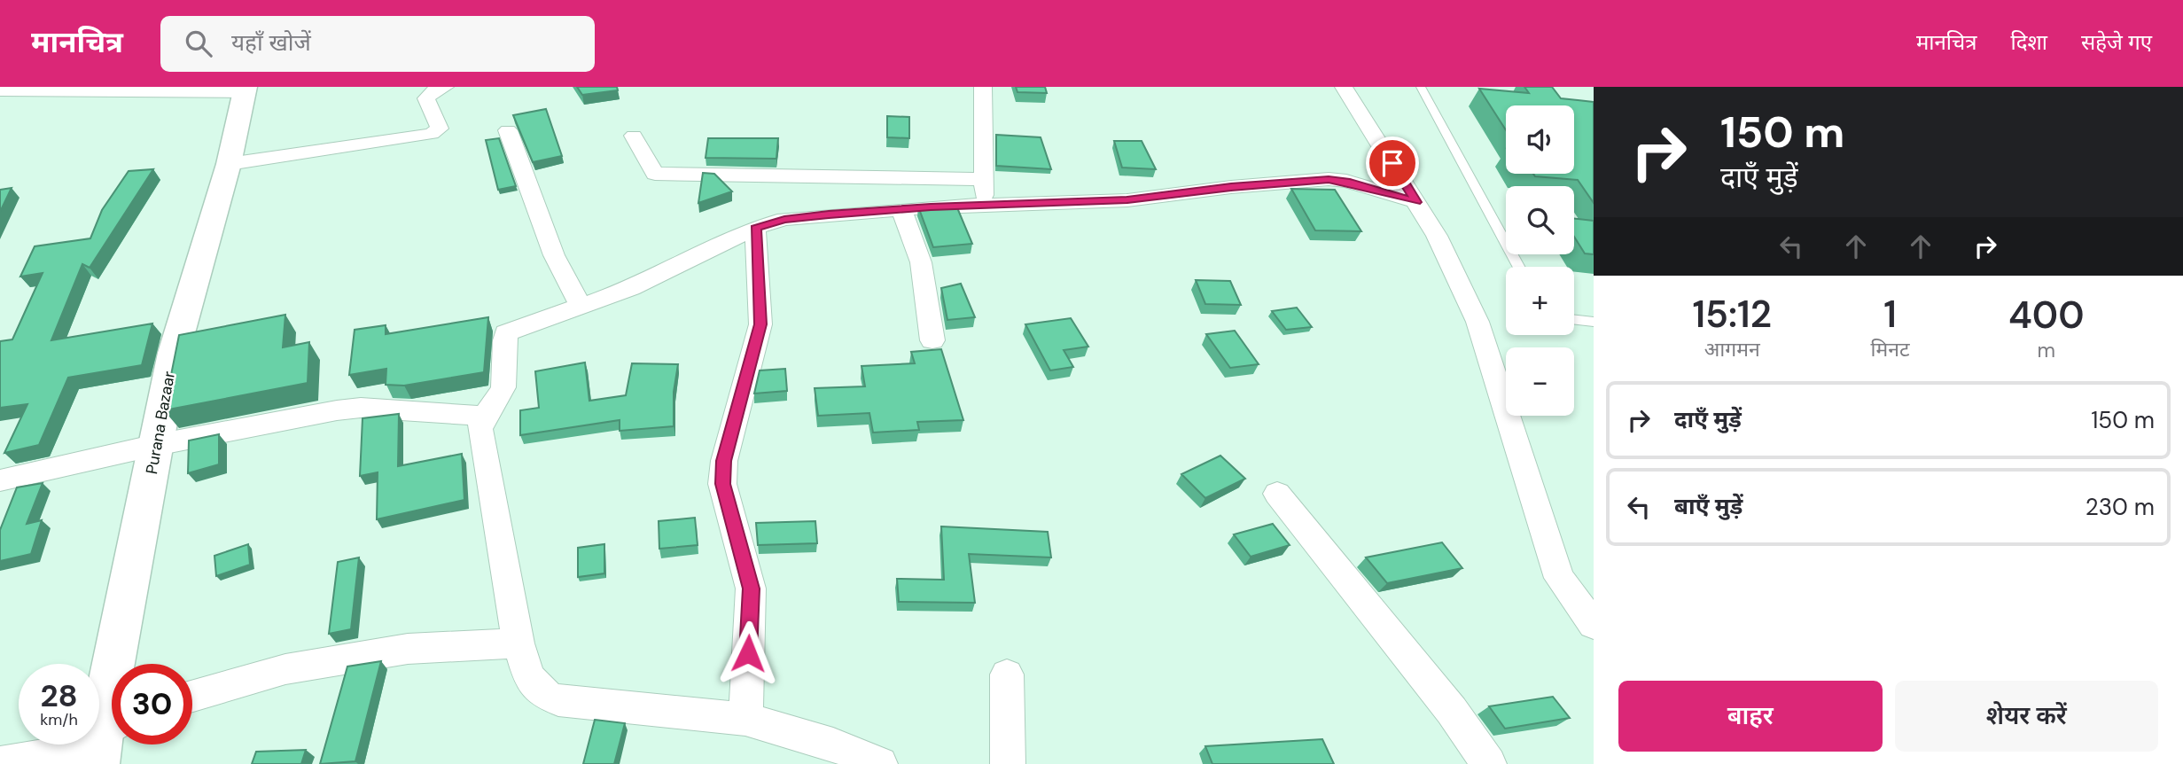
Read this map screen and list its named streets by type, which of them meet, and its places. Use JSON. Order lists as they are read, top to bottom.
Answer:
{
  "streets": {
    "street": ["Purana Bazaar"]
  },
  "page": {
    "header": "मानचित्र",
    "search": "यहाँ खोजें",
    "nav": ["मानचित्र", "दिशा", "सहेजे गए"],
    "turn": ["150 m", "दाएँ मुड़ें"],
    "map_buttons": ["+", "−"],
    "eta": [
      "15:12",
      "आगमन",
      "1",
      "मिनट",
      "400",
      "m"
    ],
    "list": [
      {
        "name": "दाएँ मुड़ें",
        "value": "150 m"
      },
      {
        "name": "बाएँ मुड़ें",
        "value": "230 m"
      }
    ],
    "speed": "28 km/h",
    "limit": "30",
    "buttons": ["बाहर", "शेयर करें"]
  }
}
